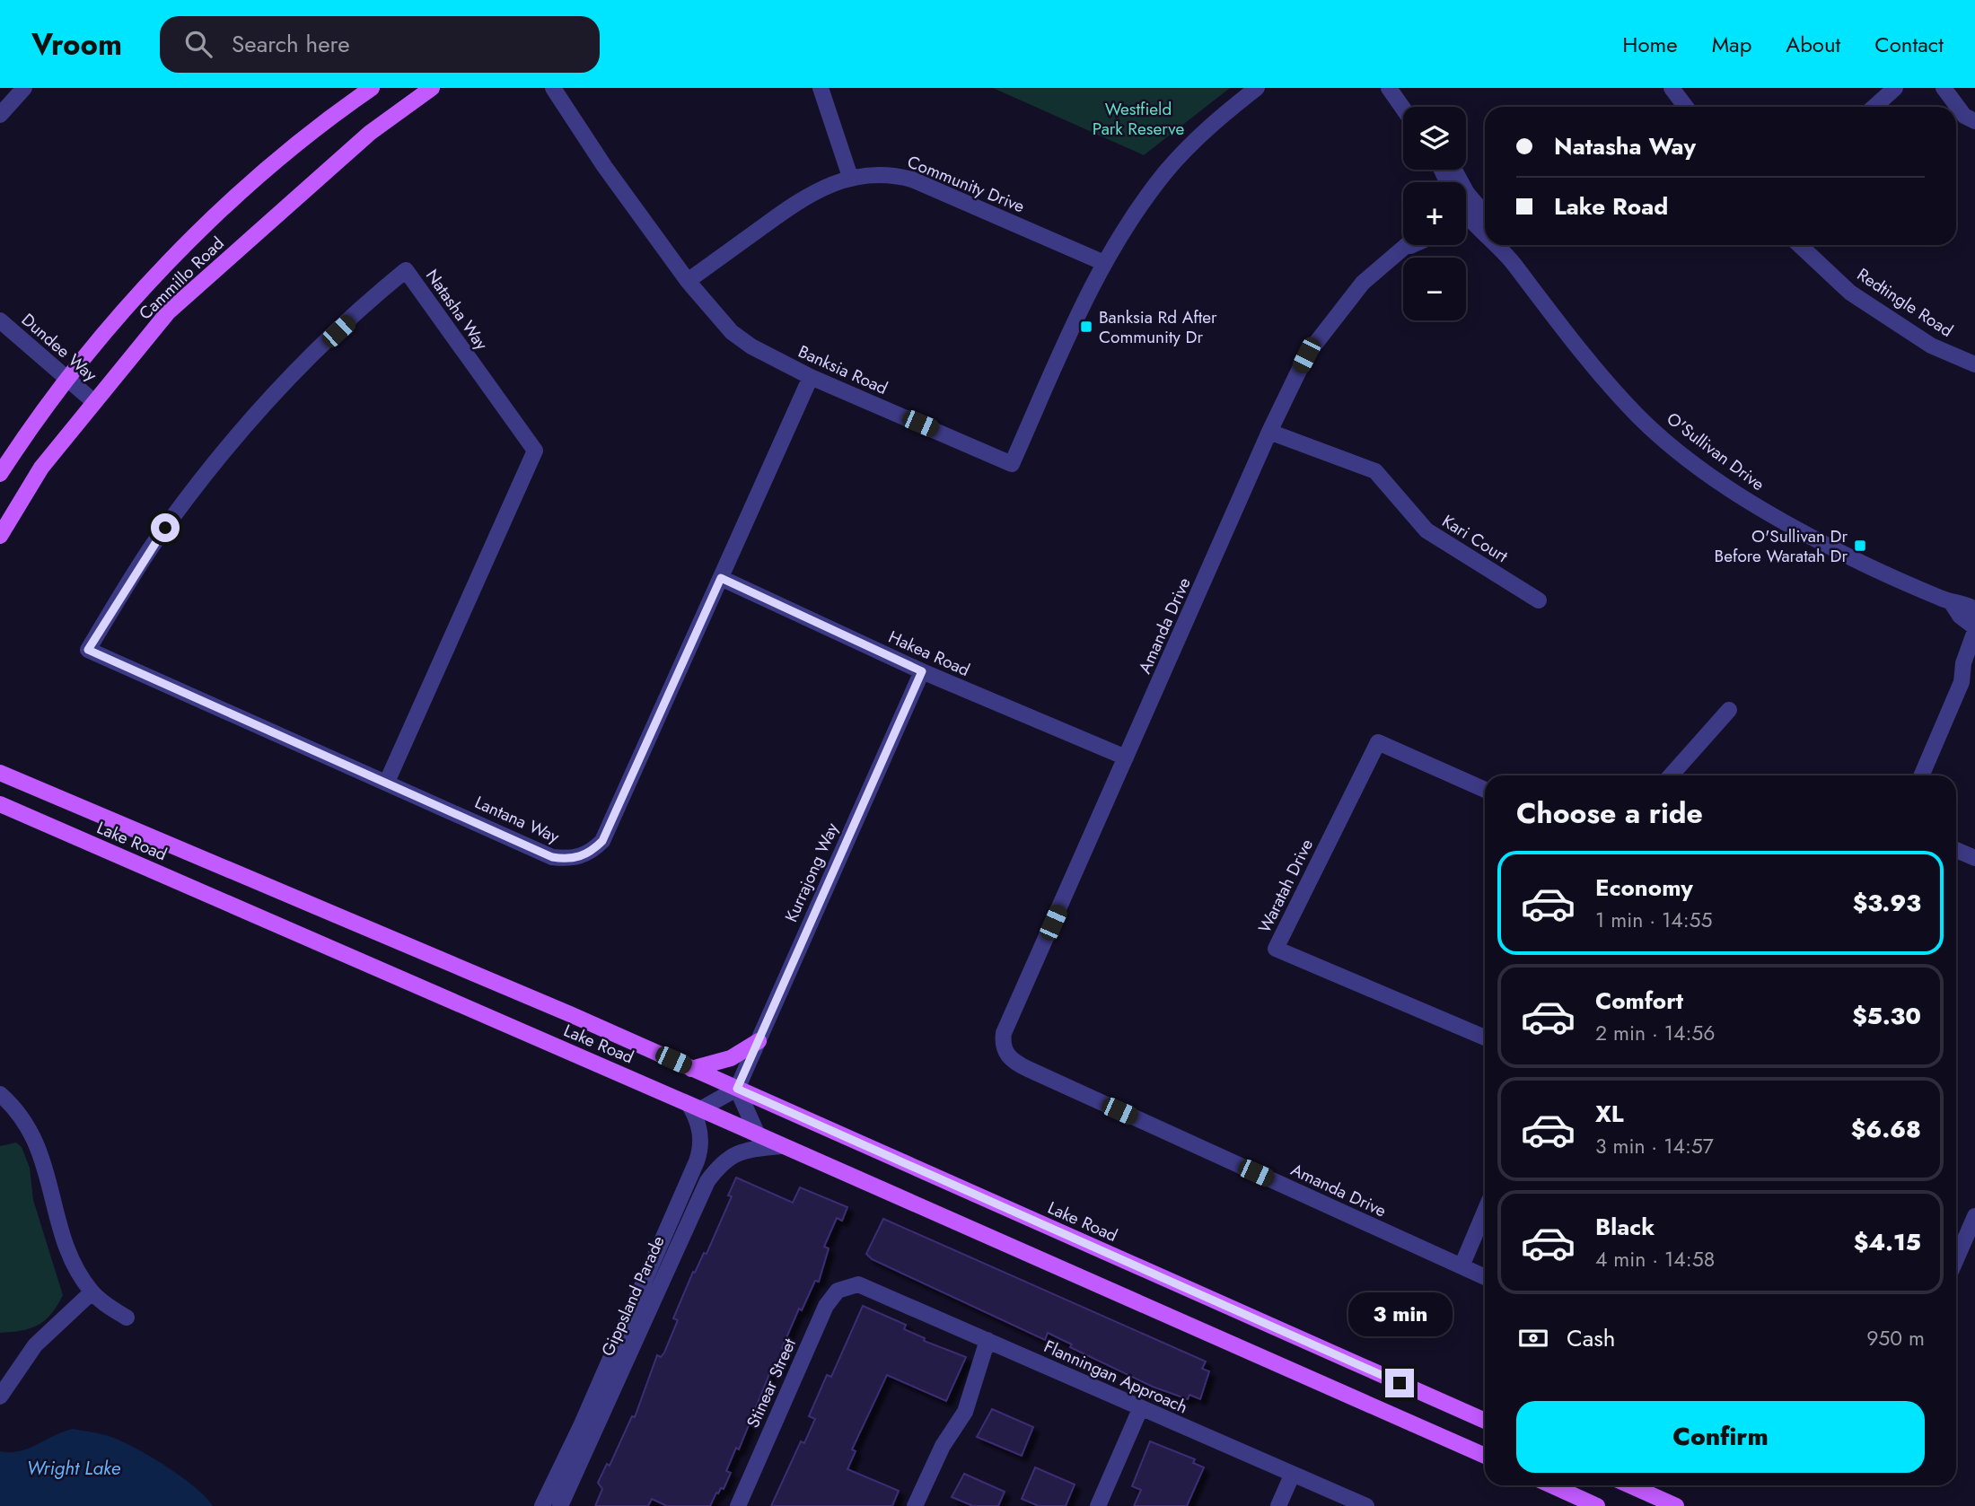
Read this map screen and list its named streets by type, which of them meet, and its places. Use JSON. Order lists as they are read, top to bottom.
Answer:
{
  "streets": {
    "main road": ["Cammillo Road", "Lake Road"],
    "street": [
      "Community Drive",
      "Redtingle Road",
      "Natasha Way",
      "Dundee Way",
      "Banksia Road",
      "O'Sullivan Drive",
      "Kari Court",
      "Amanda Drive",
      "Hakea Road",
      "Lantana Way",
      "Kurrajong Way",
      "Waratah Drive",
      "Gippsland Parade",
      "Flanningan Approach",
      "Stinear Street"
    ]
  },
  "crossings": [
    ["Community Drive", "Banksia Road"],
    ["Cammillo Road", "Dundee Way"],
    ["Natasha Way", "Lantana Way"],
    ["Banksia Road", "Lantana Way"],
    ["Kari Court", "Amanda Drive"],
    ["Amanda Drive", "Hakea Road"],
    ["Hakea Road", "Lantana Way"],
    ["Hakea Road", "Kurrajong Way"],
    ["Lake Road", "Kurrajong Way"],
    ["Lake Road", "Gippsland Parade"],
    ["Flanningan Approach", "Stinear Street"]
  ],
  "water": ["Wright Lake"],
  "parks": ["Westfield Park Reserve"],
  "places": {
    "transit": ["Banksia Rd After Community Dr", "O'Sullivan Dr Before Waratah Dr"]
  },
  "page": {
    "header": "Vroom",
    "search": "Search here",
    "nav": [
      "Home",
      "Map",
      "About",
      "Contact"
    ],
    "map_buttons": ["+", "−"],
    "banner": ["Natasha Way", "Lake Road"],
    "heading": "Choose a ride",
    "list": [
      {
        "name": "Economy",
        "note": "1 min · 14:55",
        "value": "$3.93"
      },
      {
        "name": "Comfort",
        "note": "2 min · 14:56",
        "value": "$5.30"
      },
      {
        "name": "XL",
        "note": "3 min · 14:57",
        "value": "$6.68"
      },
      {
        "name": "Black",
        "note": "4 min · 14:58",
        "value": "$4.15"
      }
    ],
    "bubble": "3 min",
    "pay": ["Cash", "950 m"],
    "buttons": "Confirm"
  }
}
